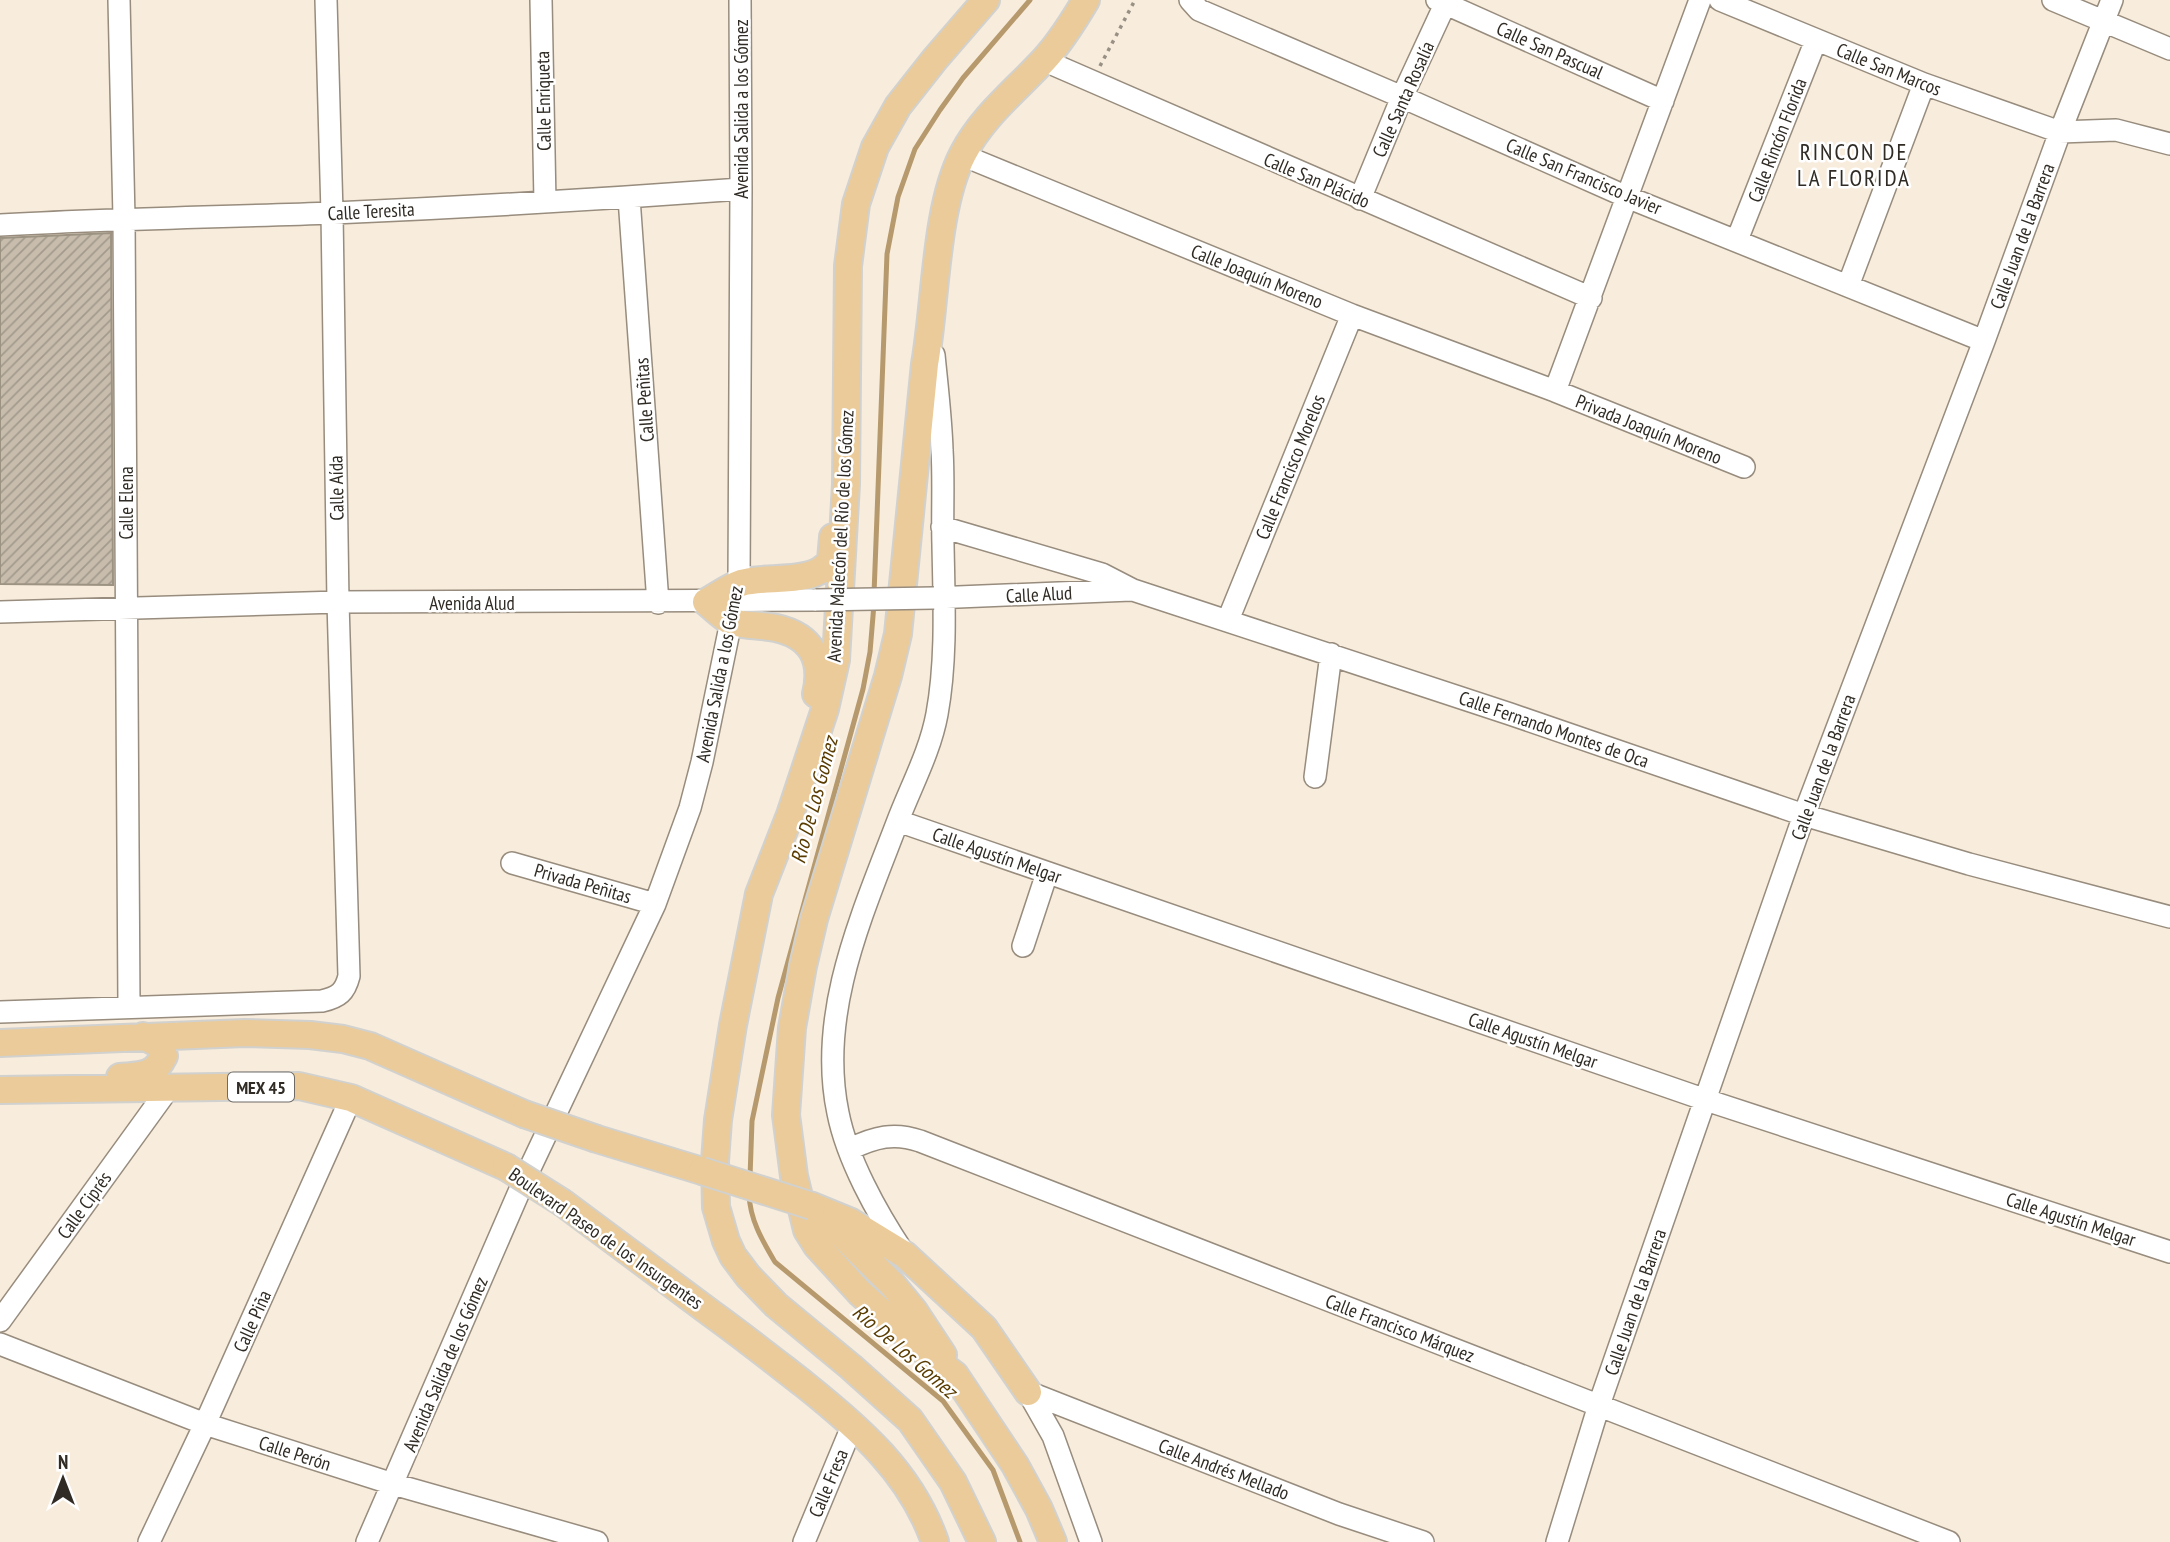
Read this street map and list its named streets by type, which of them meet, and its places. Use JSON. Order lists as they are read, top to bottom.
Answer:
{
  "streets": {
    "main road": ["Avenida Malecón del Río de los Gómez", "MEX 45", "Boulevard Paseo de los Insurgentes"],
    "street": [
      "Calle San Pascual",
      "Calle San Marcos",
      "Calle Santa Rosalía",
      "Calle Enriqueta",
      "Avenida Salida a los Gómez",
      "Calle Rincón Florida",
      "Calle San Francisco Javier",
      "Calle San Plácido",
      "Calle Teresita",
      "Calle Juan de la Barrera",
      "Calle Joaquín Moreno",
      "Calle Peñitas",
      "Privada Joaquín Moreno",
      "Calle Francisco Morelos",
      "Calle Aída",
      "Calle Elena",
      "Calle Alud",
      "Avenida Alud",
      "Calle Fernando Montes de Oca",
      "Calle Agustín Melgar",
      "Privada Peñitas",
      "Calle Ciprés",
      "Calle Piña",
      "Calle Francisco Márquez",
      "Avenida Salida de los Gómez",
      "Calle Perón",
      "Calle Andrés Mellado",
      "Calle Fresa"
    ]
  },
  "crossings": [
    ["Calle San Pascual", "Calle Santa Rosalía"],
    ["Calle San Marcos", "Calle Rincón Florida"],
    ["Calle San Marcos", "Calle Juan de la Barrera"],
    ["Calle Santa Rosalía", "Calle San Francisco Javier"],
    ["Calle Santa Rosalía", "Calle San Plácido"],
    ["Calle Enriqueta", "Calle Teresita"],
    ["Avenida Salida a los Gómez", "Calle Teresita"],
    ["Avenida Salida a los Gómez", "Privada Peñitas"],
    ["Avenida Salida a los Gómez", "Boulevard Paseo de los Insurgentes"],
    ["Avenida Salida a los Gómez", "Avenida Salida de los Gómez"],
    ["Calle Rincón Florida", "Calle San Francisco Javier"],
    ["Calle San Francisco Javier", "Calle Juan de la Barrera"],
    ["Calle Teresita", "Calle Peñitas"],
    ["Calle Teresita", "Calle Aída"],
    ["Calle Teresita", "Calle Elena"],
    ["Calle Juan de la Barrera", "Calle Fernando Montes de Oca"],
    ["Calle Juan de la Barrera", "Calle Agustín Melgar"],
    ["Calle Juan de la Barrera", "Calle Francisco Márquez"],
    ["Calle Joaquín Moreno", "Privada Joaquín Moreno"],
    ["Calle Joaquín Moreno", "Calle Francisco Morelos"],
    ["Calle Peñitas", "Avenida Alud"],
    ["Calle Francisco Morelos", "Calle Fernando Montes de Oca"],
    ["Calle Aída", "Calle Elena"],
    ["Calle Aída", "Avenida Alud"],
    ["Calle Elena", "Avenida Alud"],
    ["Calle Alud", "Calle Fernando Montes de Oca"],
    ["MEX 45", "Boulevard Paseo de los Insurgentes"],
    ["MEX 45", "Calle Fresa"],
    ["Calle Ciprés", "Boulevard Paseo de los Insurgentes"],
    ["Boulevard Paseo de los Insurgentes", "Calle Piña"],
    ["Boulevard Paseo de los Insurgentes", "Avenida Salida de los Gómez"],
    ["Boulevard Paseo de los Insurgentes", "Calle Fresa"],
    ["Calle Piña", "Calle Perón"],
    ["Avenida Salida de los Gómez", "Calle Perón"]
  ],
  "districts": ["RINCON DE LA FLORIDA"],
  "water": ["Rio De Los Gomez"],
  "north": "top"
}
